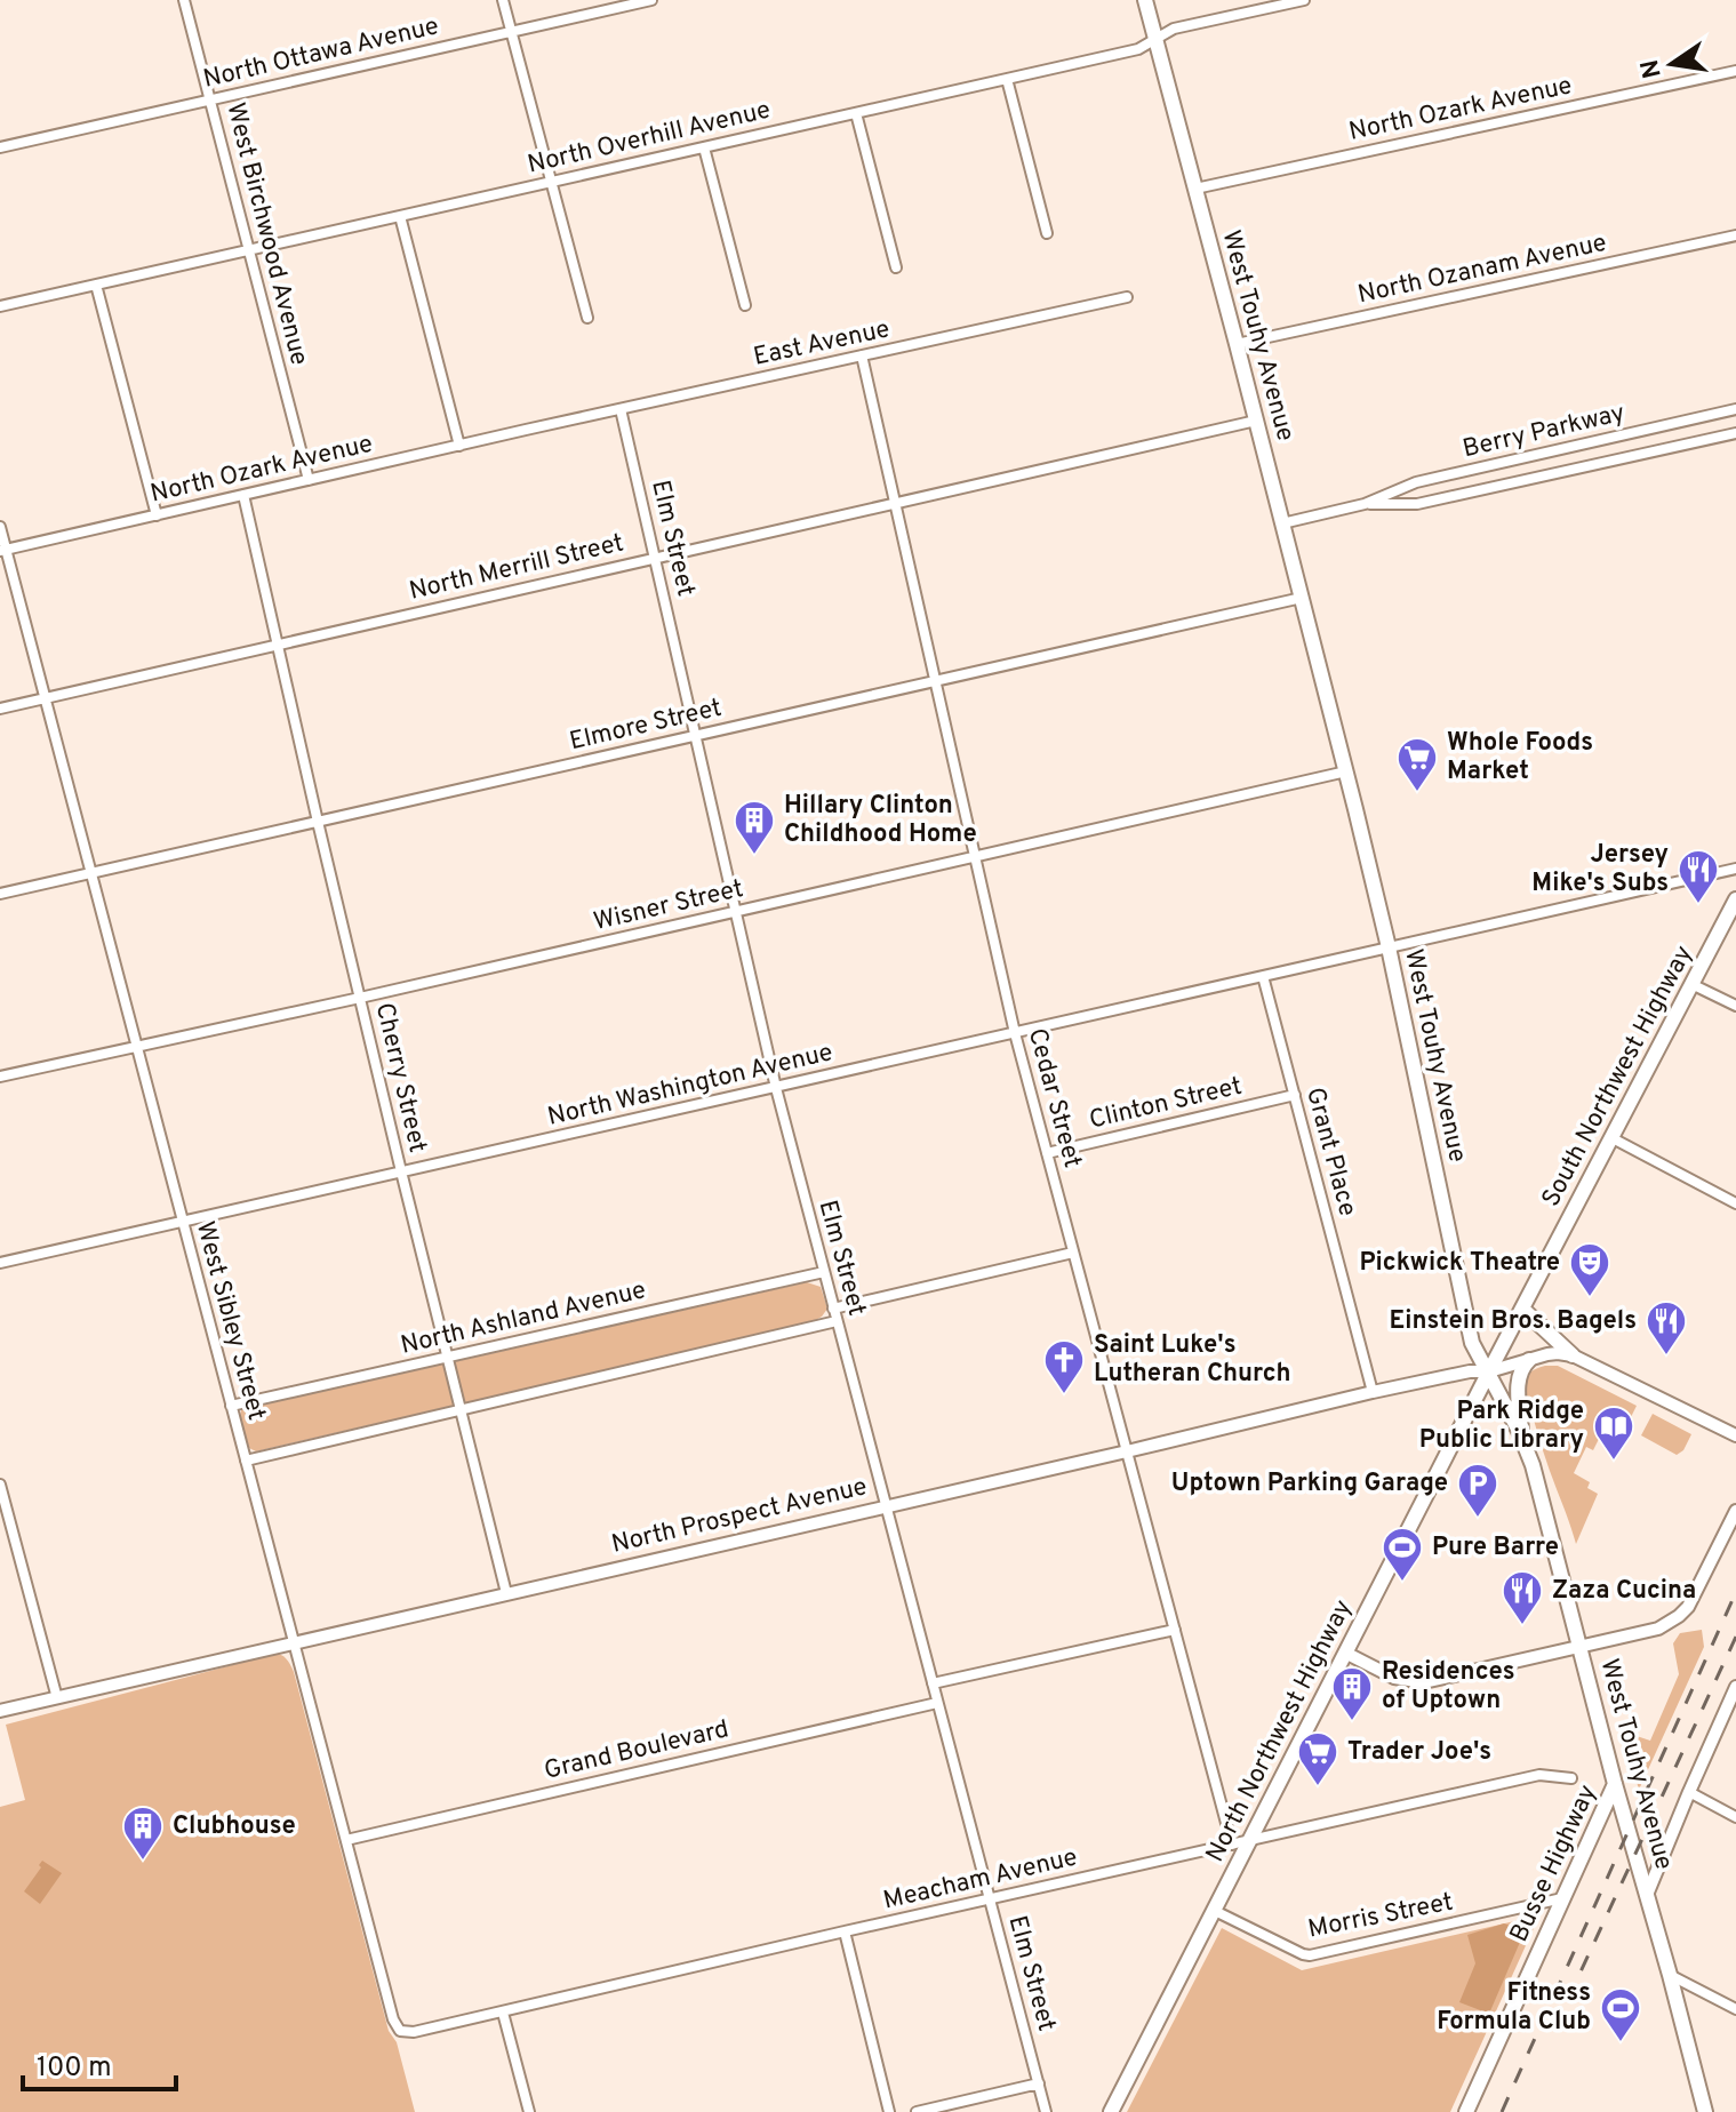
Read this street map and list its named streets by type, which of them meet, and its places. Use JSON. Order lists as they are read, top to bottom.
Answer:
{
  "streets": {
    "main road": [
      "West Touhy Avenue",
      "South Northwest Highway",
      "North Northwest Highway",
      "Busse Highway"
    ],
    "street": [
      "North Ottawa Avenue",
      "North Ozark Avenue",
      "North Overhill Avenue",
      "West Birchwood Avenue",
      "North Ozanam Avenue",
      "East Avenue",
      "Berry Parkway",
      "Elm Street",
      "North Merrill Street",
      "Elmore Street",
      "Wisner Street",
      "Cherry Street",
      "North Washington Avenue",
      "Cedar Street",
      "Clinton Street",
      "Grant Place",
      "North Ashland Avenue",
      "West Sibley Street",
      "North Prospect Avenue",
      "Grand Boulevard",
      "Meacham Avenue",
      "Morris Street"
    ]
  },
  "crossings": [
    ["North Ottawa Avenue", "West Birchwood Avenue"],
    ["North Ozark Avenue", "West Birchwood Avenue"],
    ["North Ozark Avenue", "West Touhy Avenue"],
    ["North Ozark Avenue", "East Avenue"],
    ["North Ozark Avenue", "Cherry Street"],
    ["North Ozark Avenue", "West Sibley Street"],
    ["North Overhill Avenue", "West Birchwood Avenue"],
    ["North Overhill Avenue", "West Touhy Avenue"],
    ["North Ozanam Avenue", "West Touhy Avenue"],
    ["West Touhy Avenue", "Berry Parkway"],
    ["West Touhy Avenue", "North Merrill Street"],
    ["West Touhy Avenue", "Elmore Street"],
    ["West Touhy Avenue", "Wisner Street"],
    ["West Touhy Avenue", "South Northwest Highway"],
    ["West Touhy Avenue", "North Washington Avenue"],
    ["West Touhy Avenue", "North Prospect Avenue"],
    ["West Touhy Avenue", "North Northwest Highway"],
    ["West Touhy Avenue", "Busse Highway"],
    ["East Avenue", "Elm Street"],
    ["East Avenue", "Cedar Street"],
    ["Elm Street", "North Merrill Street"],
    ["Elm Street", "Elmore Street"],
    ["Elm Street", "Wisner Street"],
    ["Elm Street", "North Washington Avenue"],
    ["Elm Street", "North Ashland Avenue"],
    ["Elm Street", "North Prospect Avenue"],
    ["Elm Street", "Grand Boulevard"],
    ["Elm Street", "Meacham Avenue"],
    ["North Merrill Street", "Cherry Street"],
    ["North Merrill Street", "Cedar Street"],
    ["North Merrill Street", "West Sibley Street"],
    ["Elmore Street", "Cherry Street"],
    ["Elmore Street", "Cedar Street"],
    ["Elmore Street", "West Sibley Street"],
    ["Wisner Street", "Cherry Street"],
    ["Wisner Street", "Cedar Street"],
    ["Wisner Street", "West Sibley Street"],
    ["South Northwest Highway", "North Prospect Avenue"],
    ["South Northwest Highway", "North Northwest Highway"],
    ["Cherry Street", "North Washington Avenue"],
    ["Cherry Street", "North Ashland Avenue"],
    ["Cherry Street", "North Prospect Avenue"],
    ["North Washington Avenue", "Cedar Street"],
    ["North Washington Avenue", "Grant Place"],
    ["North Washington Avenue", "West Sibley Street"],
    ["Cedar Street", "Clinton Street"],
    ["Cedar Street", "North Prospect Avenue"],
    ["Cedar Street", "Meacham Avenue"],
    ["Clinton Street", "Grant Place"],
    ["Grant Place", "North Prospect Avenue"],
    ["North Ashland Avenue", "West Sibley Street"],
    ["West Sibley Street", "North Prospect Avenue"],
    ["West Sibley Street", "Grand Boulevard"],
    ["West Sibley Street", "Meacham Avenue"],
    ["North Prospect Avenue", "North Northwest Highway"],
    ["North Northwest Highway", "Meacham Avenue"],
    ["North Northwest Highway", "Morris Street"],
    ["Busse Highway", "Morris Street"]
  ],
  "places": {
    "supermarket": ["Whole Foods Market", "Trader Joe's"],
    "building": ["Hillary Clinton Childhood Home", "Residences of Uptown", "Clubhouse"],
    "restaurant": ["Jersey Mike's Subs", "Einstein Bros. Bagels", "Zaza Cucina"],
    "theatre": ["Pickwick Theatre"],
    "church": ["Saint Luke's Lutheran Church"],
    "library": ["Park Ridge Public Library"],
    "parking": ["Uptown Parking Garage"],
    "sports": ["Pure Barre", "Fitness Formula Club"]
  },
  "scale_bar": "100 m",
  "north": "left"
}
